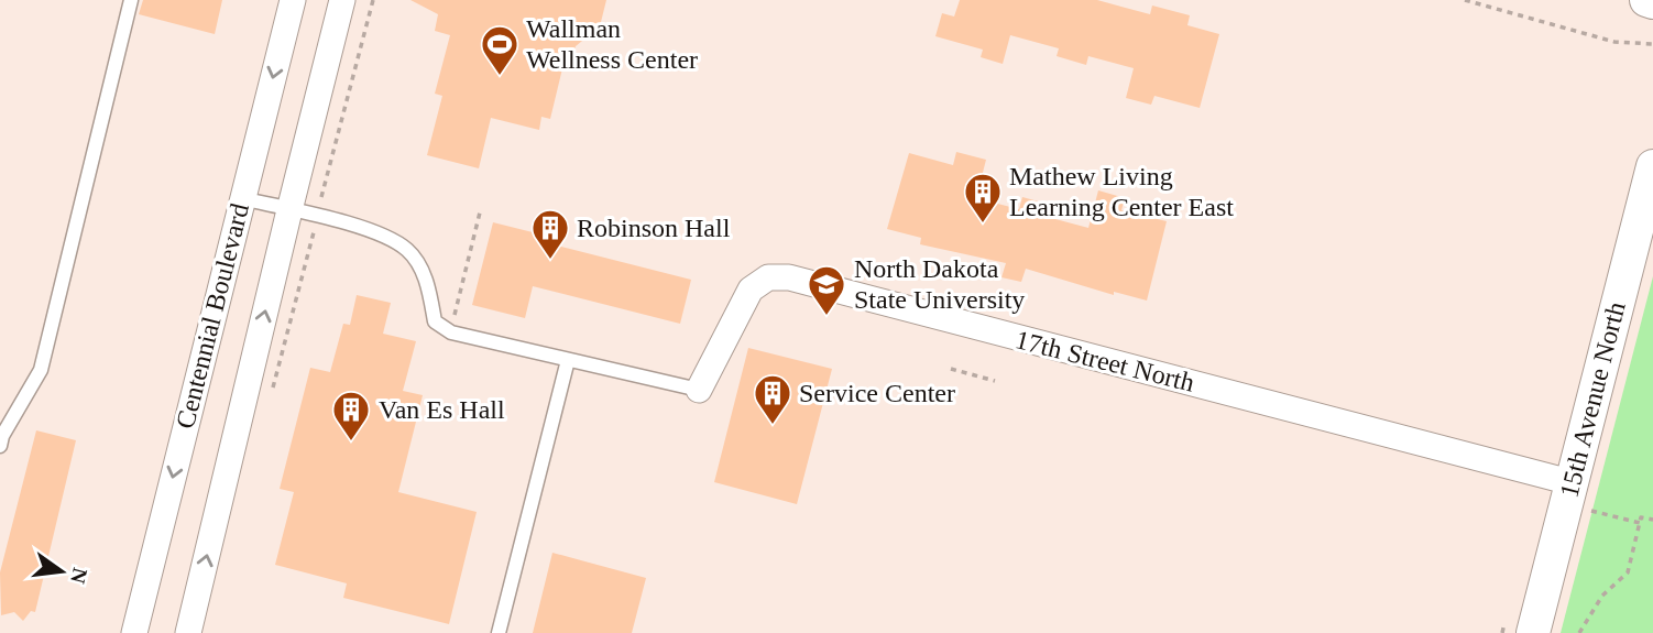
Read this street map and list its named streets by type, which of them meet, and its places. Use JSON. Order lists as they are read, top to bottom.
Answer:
{
  "streets": {
    "street": ["Centennial Boulevard", "17th Street North", "15th Avenue North"]
  },
  "crossings": [
    ["17th Street North", "15th Avenue North"]
  ],
  "places": {
    "sports": ["Wallman Wellness Center"],
    "building": [
      "Mathew Living Learning Center East",
      "Robinson Hall",
      "Service Center",
      "Van Es Hall"
    ],
    "school or university": ["North Dakota State University"]
  },
  "north": "right"
}
